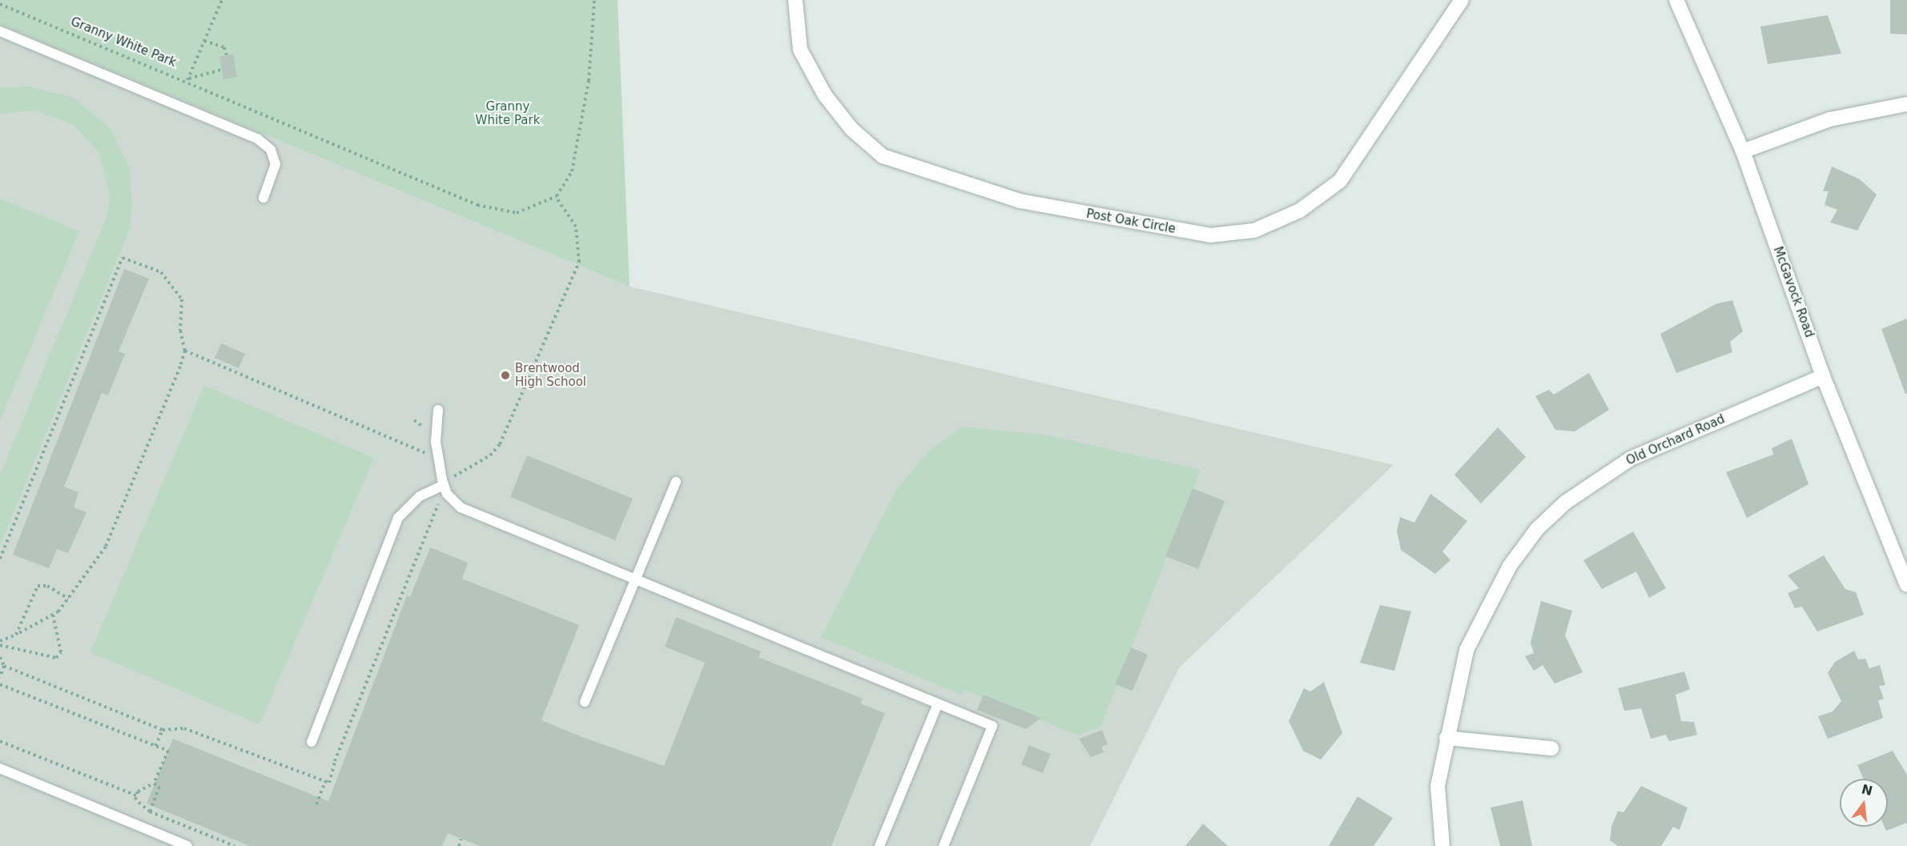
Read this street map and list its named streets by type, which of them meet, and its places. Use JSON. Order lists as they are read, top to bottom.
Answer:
{
  "streets": {
    "street": ["Post Oak Circle", "McGavock Road", "Old Orchard Road"],
    "path": ["Granny White Park"]
  },
  "crossings": [
    ["McGavock Road", "Old Orchard Road"]
  ],
  "parks": ["Granny White Park"],
  "places": ["Brentwood High School"],
  "north": "top"
}
